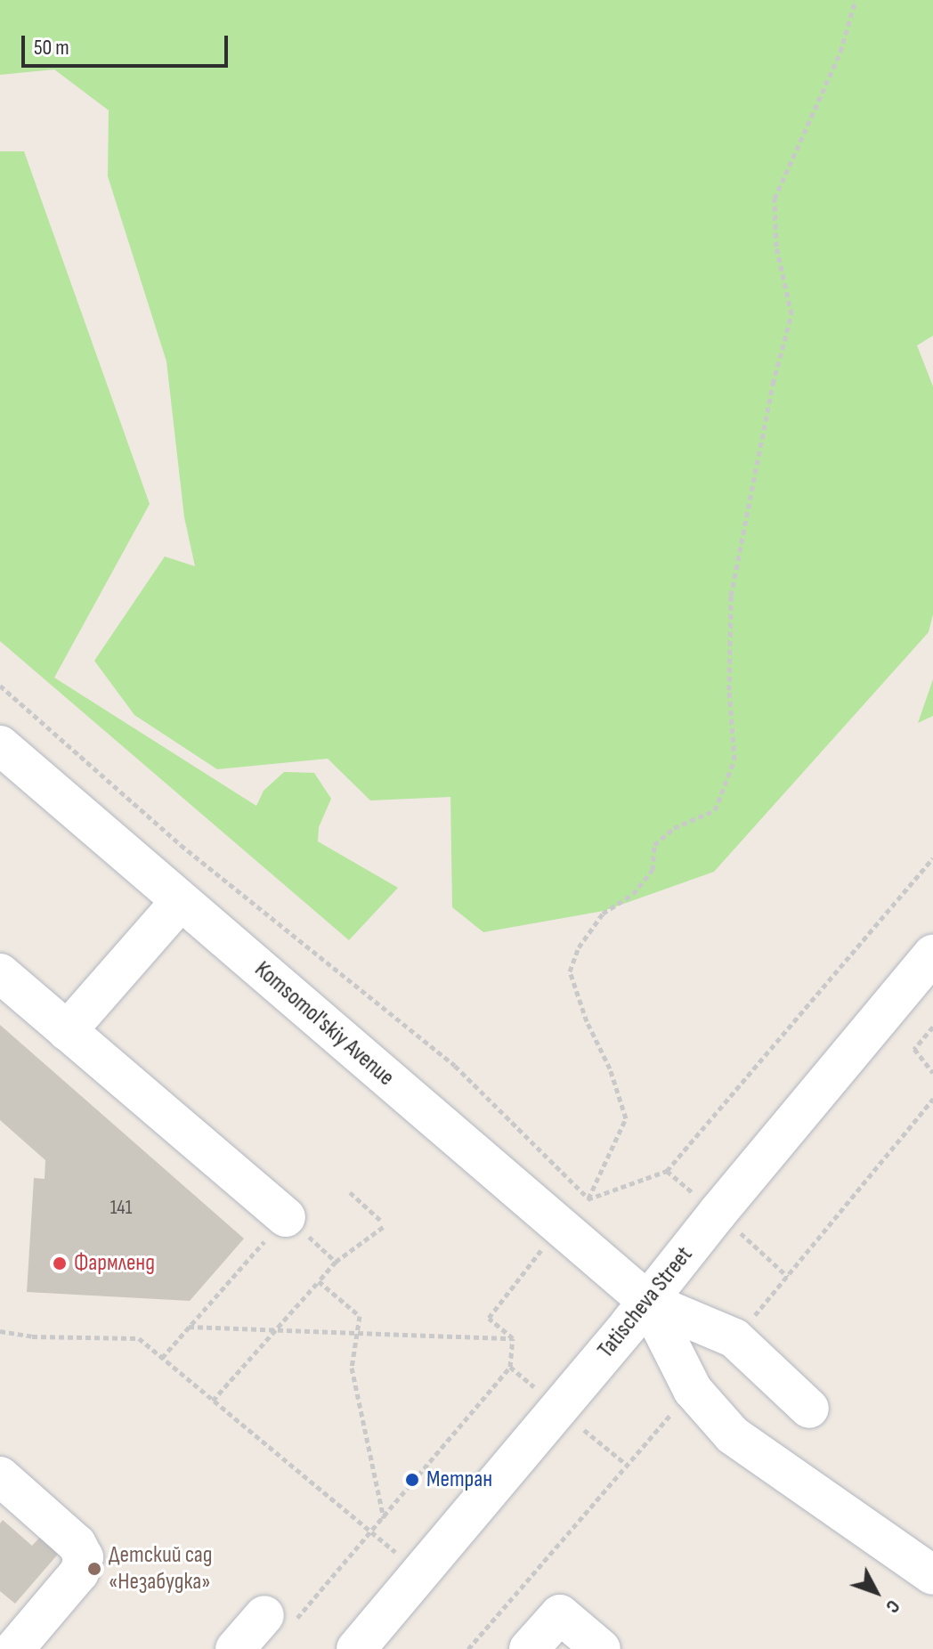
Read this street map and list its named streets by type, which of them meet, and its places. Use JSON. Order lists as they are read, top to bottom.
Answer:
{
  "streets": {
    "street": ["Komsomol'skiy Avenue", "Tatischeva Street"]
  },
  "crossings": [
    ["Komsomol'skiy Avenue", "Tatischeva Street"]
  ],
  "places": ["Фармленд", "Метран", "Детский сад «Незабудка»"],
  "house_numbers": ["141"],
  "scale_bar": "50 m",
  "north": "bottom right"
}
